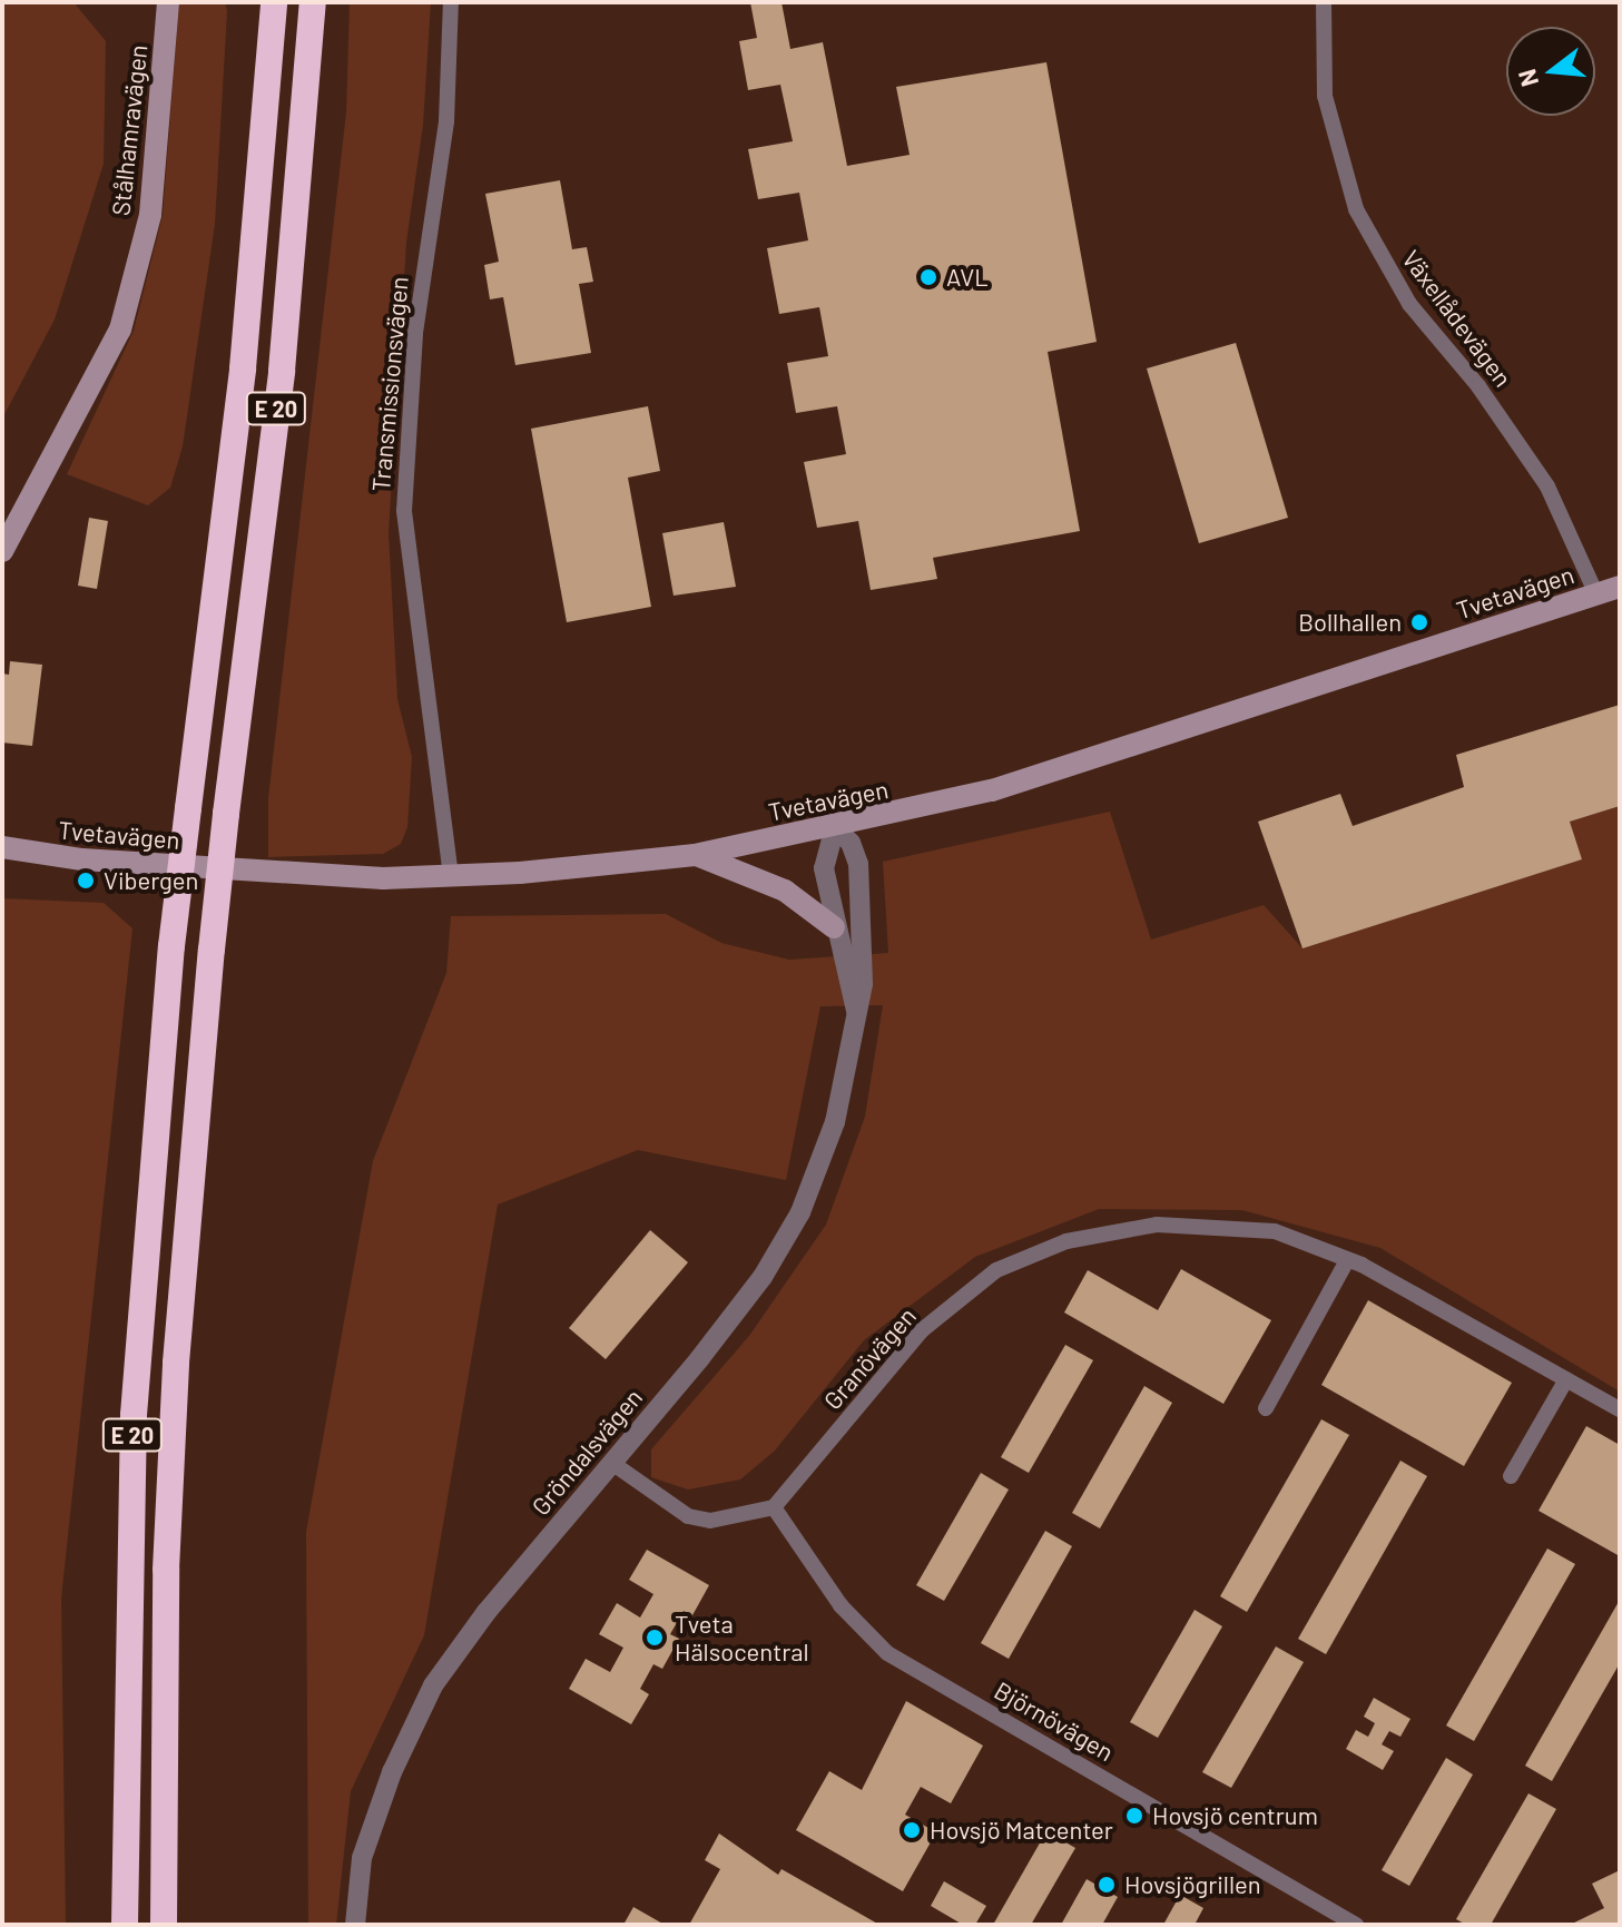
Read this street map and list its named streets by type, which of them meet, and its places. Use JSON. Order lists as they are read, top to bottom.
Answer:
{
  "streets": {
    "highway": ["E 20"],
    "main road": ["Stålhamravägen", "Tvetavägen"],
    "street": [
      "Växellådevägen",
      "Transmissionsvägen",
      "Granövägen",
      "Gröndalsvägen",
      "Björnövägen"
    ]
  },
  "crossings": [
    ["Växellådevägen", "Tvetavägen"],
    ["Transmissionsvägen", "Tvetavägen"],
    ["Tvetavägen", "Gröndalsvägen"],
    ["Granövägen", "Björnövägen"]
  ],
  "places": [
    "AVL",
    "Bollhallen",
    "Vibergen",
    "Tveta Hälsocentral",
    "Hovsjö centrum",
    "Hovsjö Matcenter",
    "Hovsjögrillen"
  ],
  "north": "left"
}
